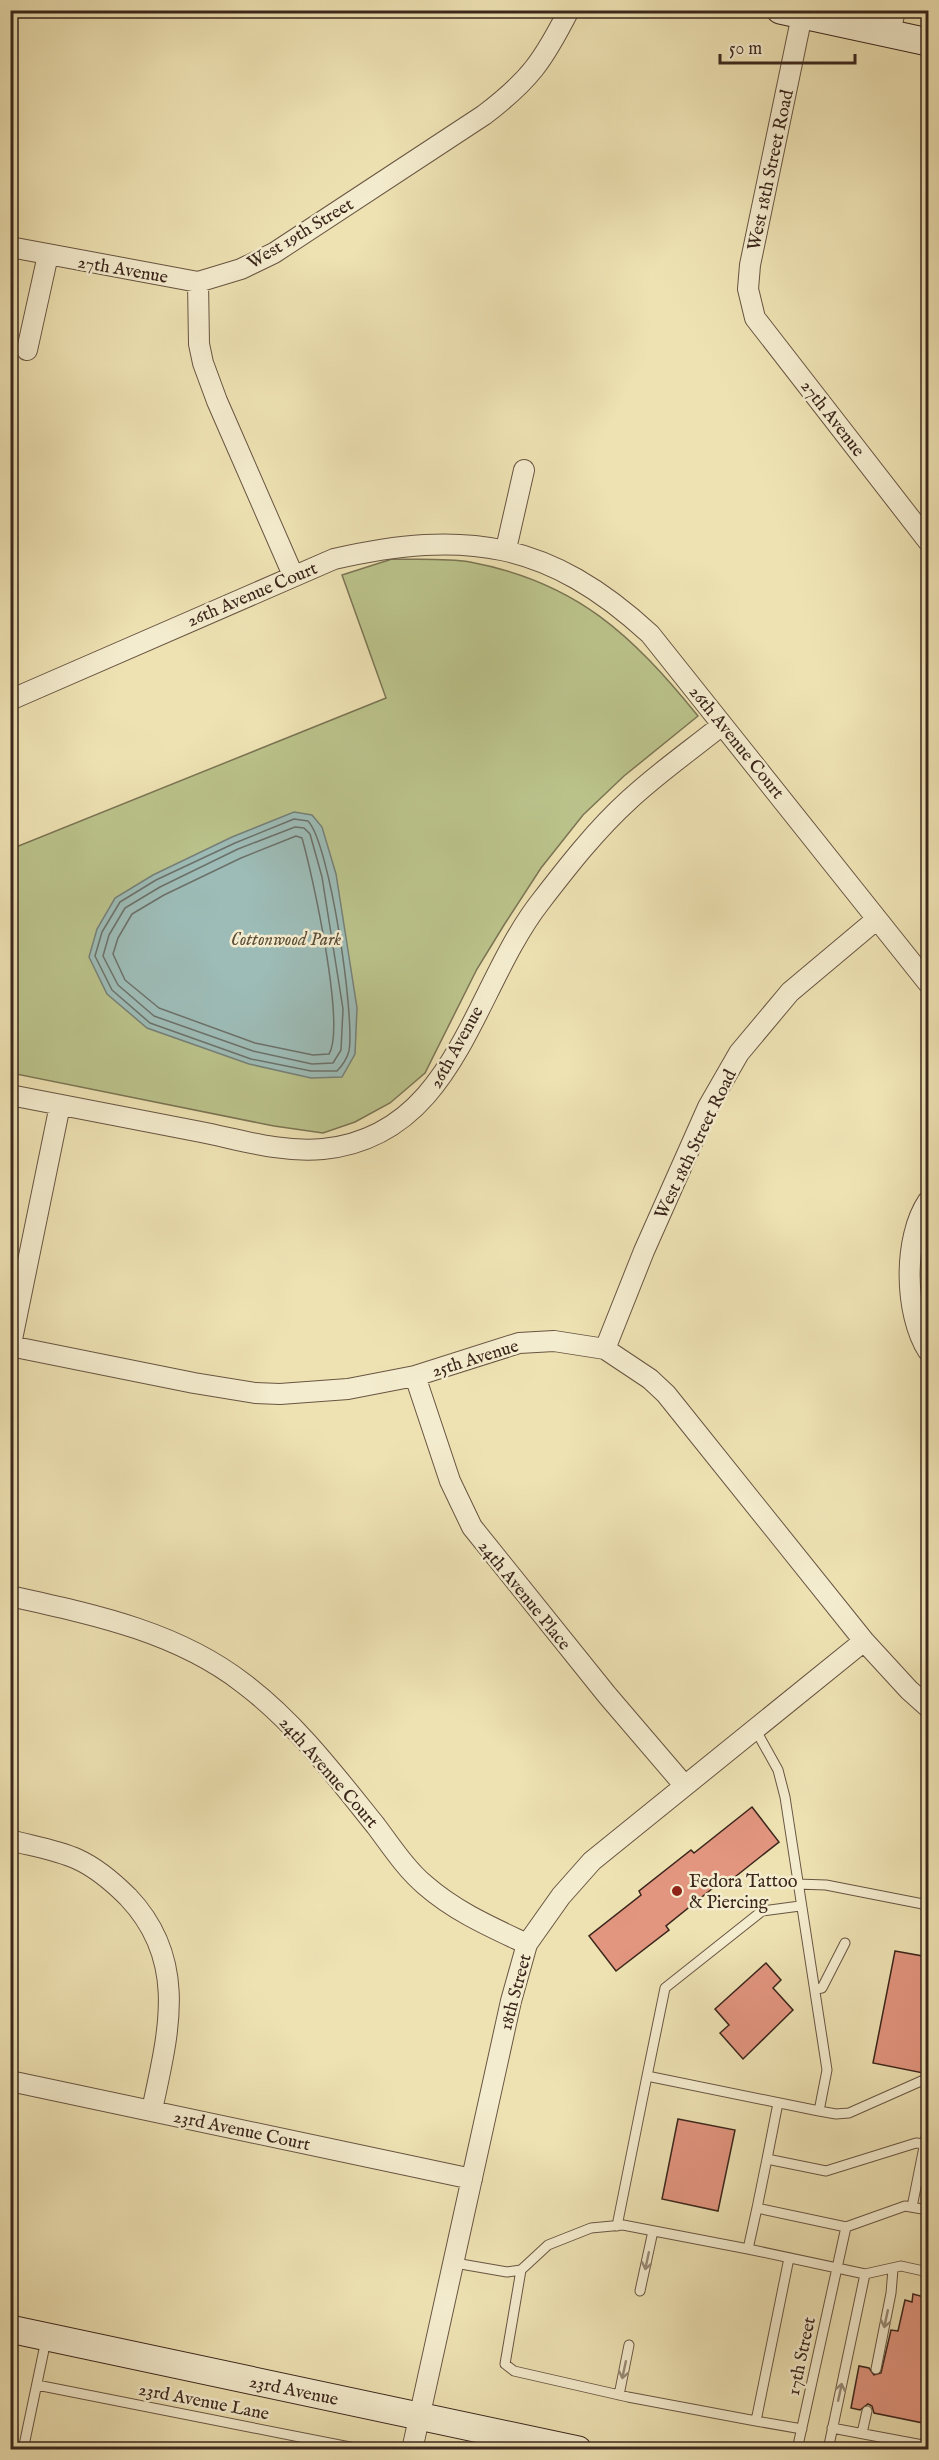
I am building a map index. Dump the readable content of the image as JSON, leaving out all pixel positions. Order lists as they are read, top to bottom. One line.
{"streets":{"main road":["23rd Avenue"],"street":["West 18th Street Road","West 19th Street","27th Avenue","26th Avenue Court","26th Avenue","25th Avenue","24th Avenue Place","24th Avenue Court","18th Street","23rd Avenue Court"],"lane":["17th Street","23rd Avenue Lane"]},"crossings":[["West 18th Street Road","27th Avenue"],["West 18th Street Road","26th Avenue Court"],["West 18th Street Road","25th Avenue"],["West 19th Street","27th Avenue"],["26th Avenue Court","26th Avenue"],["25th Avenue","24th Avenue Place"],["25th Avenue","18th Street"],["24th Avenue Place","18th Street"],["24th Avenue Court","18th Street"],["18th Street","23rd Avenue Court"],["18th Street","23rd Avenue"]],"parks":["Cottonwood Park"],"places":["Fedora Tattoo & Piercing"],"scale_bar":"50 m"}
